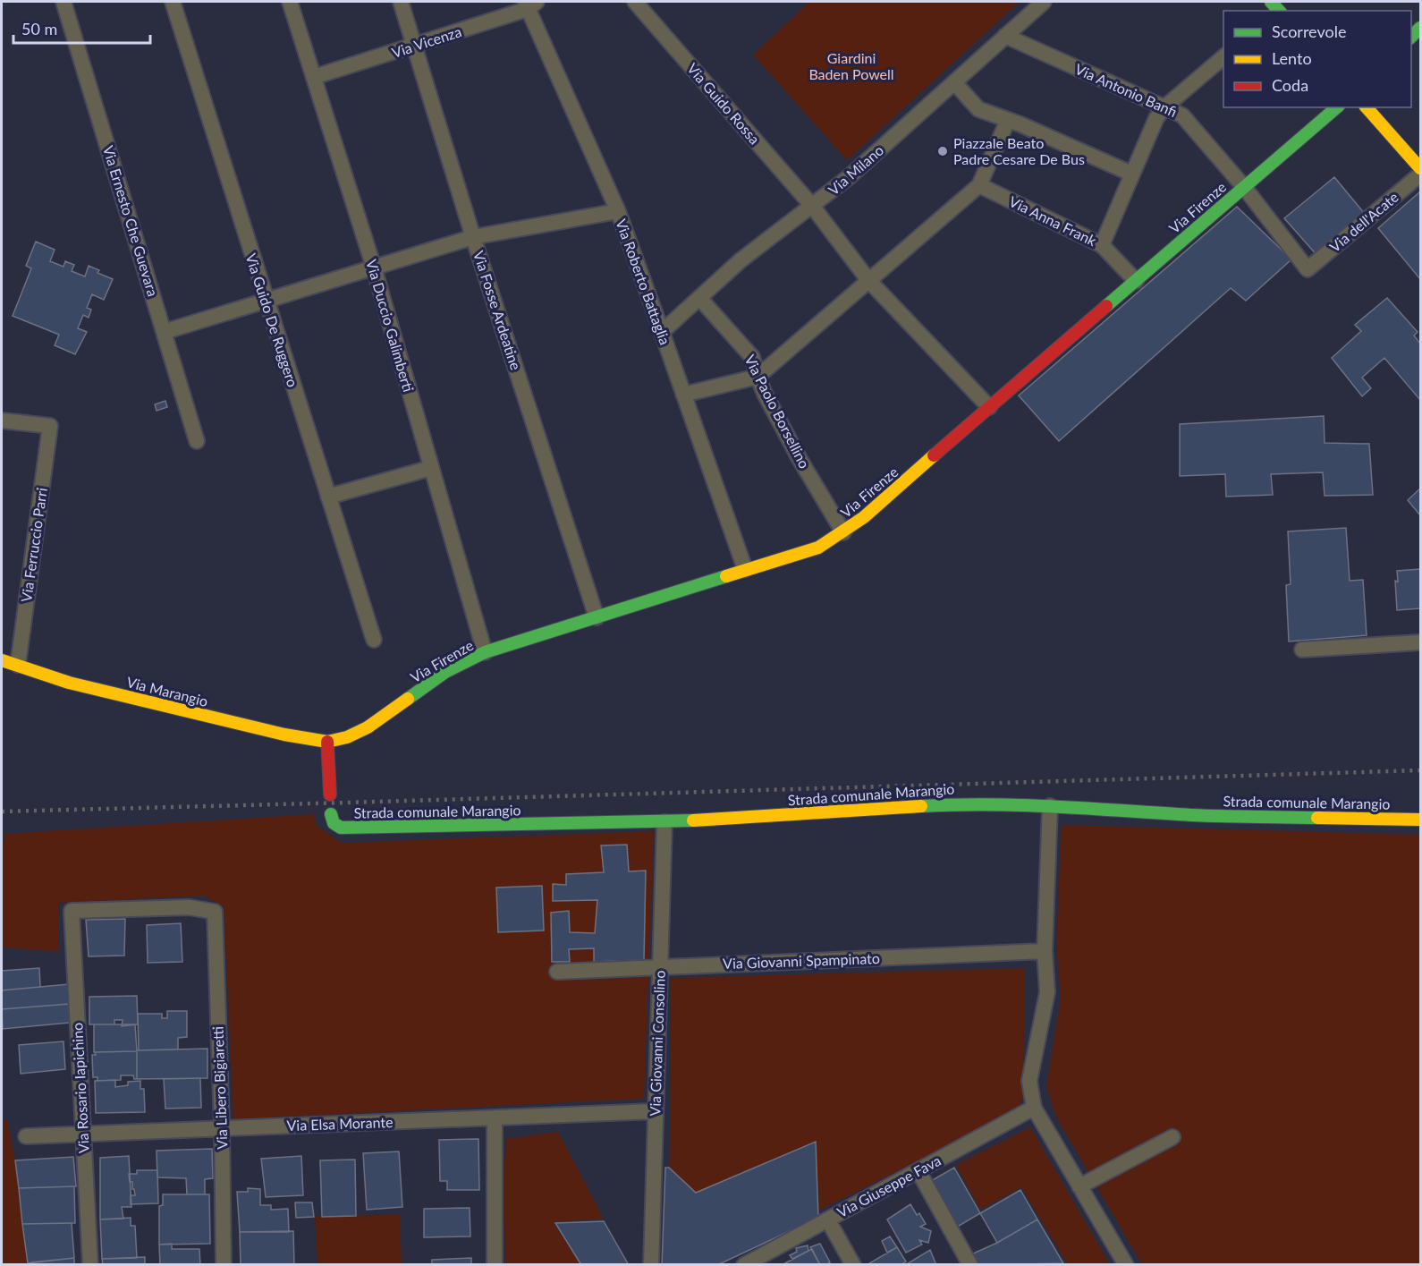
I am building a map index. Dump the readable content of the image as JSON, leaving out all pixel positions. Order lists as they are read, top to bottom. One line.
{"streets":{"street":["Via Vicenza","Via Antonio Banfi","Via Guido Rossa","Via Milano","Via Firenze","Via Ernesto Che Guevara","Via Anna Frank","Via dell'Acate","Via Roberto Battaglia","Via Fosse Ardeatine","Via Guido De Ruggero","Via Duccio Galimberti","Via Paolo Borsellino","Via Ferruccio Parri","Via Marangio","Strada comunale Marangio","Via Giovanni Spampinato","Via Giovanni Consolino","Via Rosario Iapichino","Via Libero Bigiaretti","Via Elsa Morante","Via Giuseppe Fava"]},"crossings":[["Via Vicenza","Via Roberto Battaglia"],["Via Vicenza","Via Fosse Ardeatine"],["Via Vicenza","Via Duccio Galimberti"],["Via Antonio Banfi","Via Milano"],["Via Antonio Banfi","Via Firenze"],["Via Antonio Banfi","Via dell'Acate"],["Via Guido Rossa","Via Milano"],["Via Milano","Via Roberto Battaglia"],["Via Milano","Via Paolo Borsellino"],["Via Firenze","Via Anna Frank"],["Via Firenze","Via Roberto Battaglia"],["Via Firenze","Via Fosse Ardeatine"],["Via Firenze","Via Duccio Galimberti"],["Via Firenze","Via Paolo Borsellino"],["Via Firenze","Via Marangio"],["Via Ferruccio Parri","Via Marangio"],["Strada comunale Marangio","Via Giovanni Consolino"],["Via Giovanni Spampinato","Via Giovanni Consolino"],["Via Giovanni Consolino","Via Elsa Morante"],["Via Rosario Iapichino","Via Libero Bigiaretti"],["Via Rosario Iapichino","Via Elsa Morante"],["Via Libero Bigiaretti","Via Elsa Morante"]],"parks":["Giardini Baden Powell"],"places":["Piazzale Beato Padre Cesare De Bus"],"legend":["Scorrevole","Lento","Coda"],"scale_bar":"50 m"}
